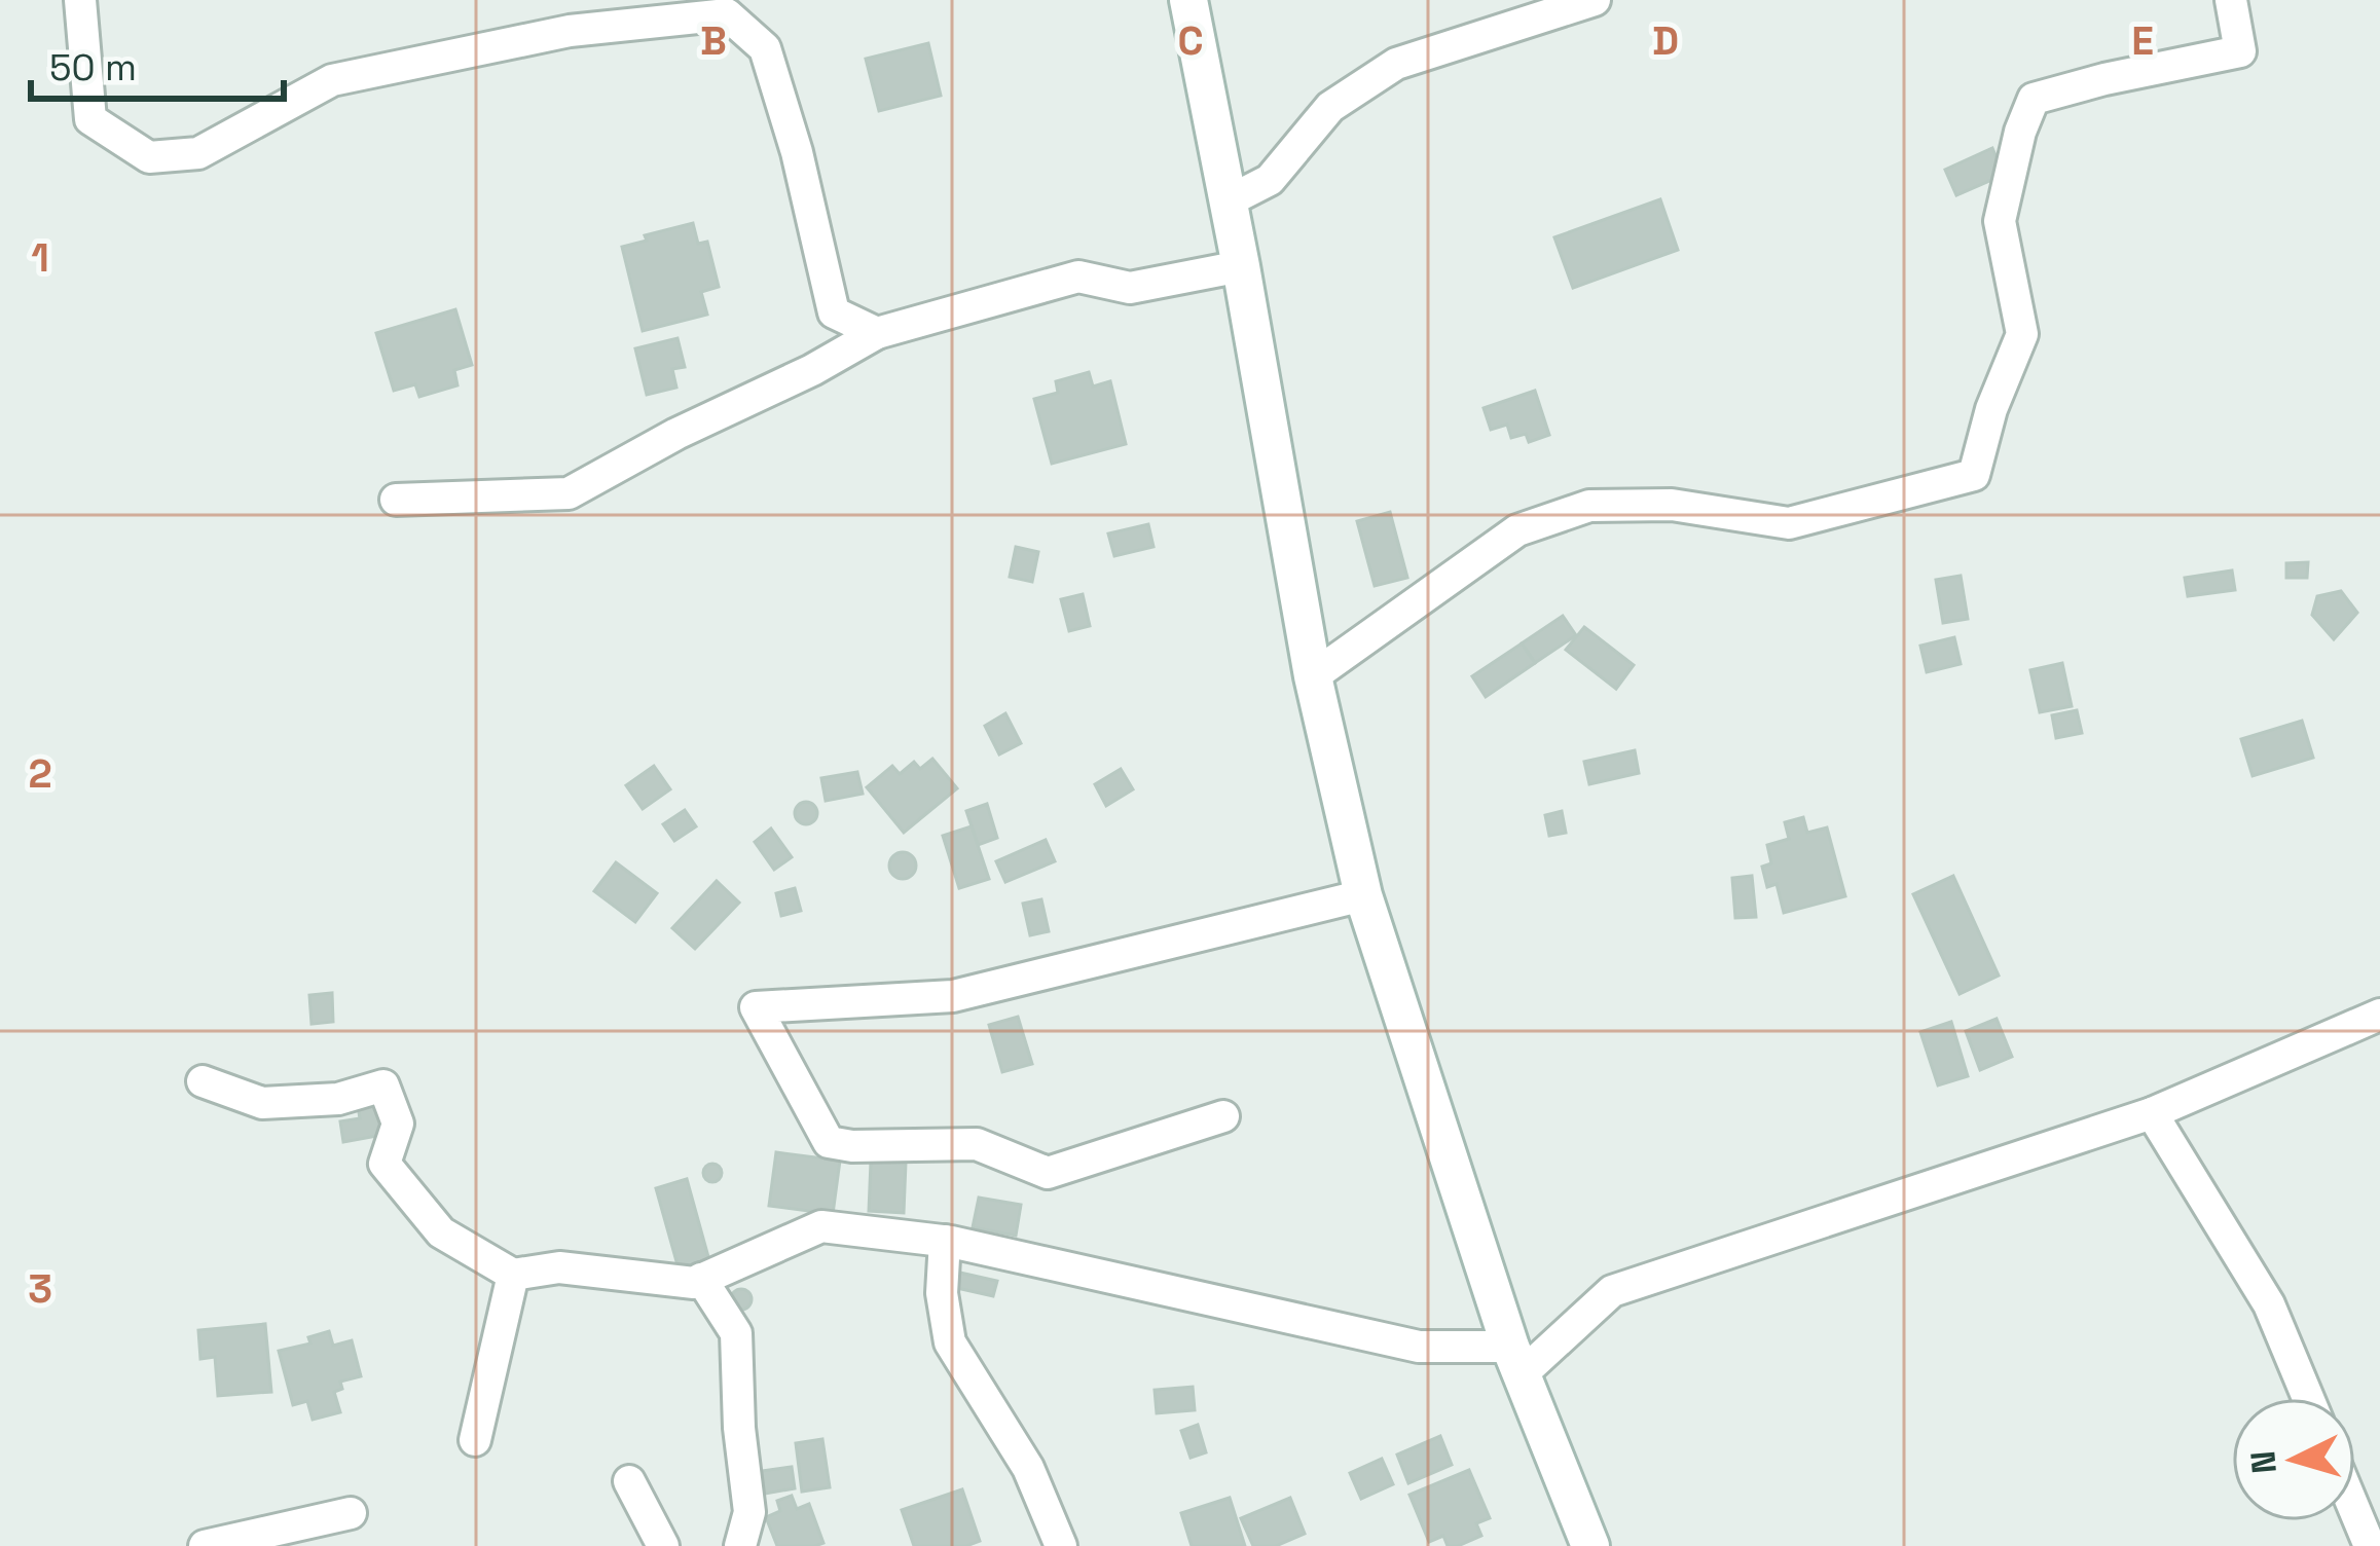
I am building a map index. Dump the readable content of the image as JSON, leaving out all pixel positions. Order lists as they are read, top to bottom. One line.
{"scale_bar":"50 m","north":"left","grid":{"columns":["B","C","D","E"],"rows":["1","2","3"]}}
